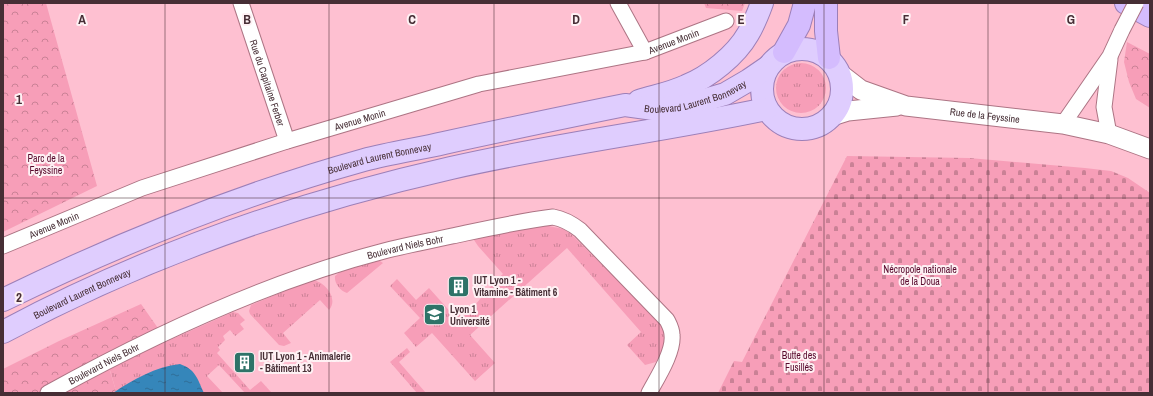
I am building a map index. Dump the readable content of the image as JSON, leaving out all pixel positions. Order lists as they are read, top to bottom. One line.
{"streets":{"main road":["Boulevard Laurent Bonnevay"],"street":["Avenue Monin","Rue du Capitaine Ferber","Rue de la Feyssine","Boulevard Niels Bohr"]},"crossings":[["Avenue Monin","Rue du Capitaine Ferber"],["Boulevard Laurent Bonnevay","Rue de la Feyssine"]],"parks":["Parc de la Feyssine","Nécropole nationale de la Doua","Butte des Fusillés"],"places":{"building":["IUT Lyon 1 - Vitamine - Bâtiment 6","IUT Lyon 1 - Animalerie - Bâtiment 13"],"school or university":["Lyon 1 Université"]},"grid":{"columns":["A","B","C","D","E","F","G"],"rows":["1","2"]}}
